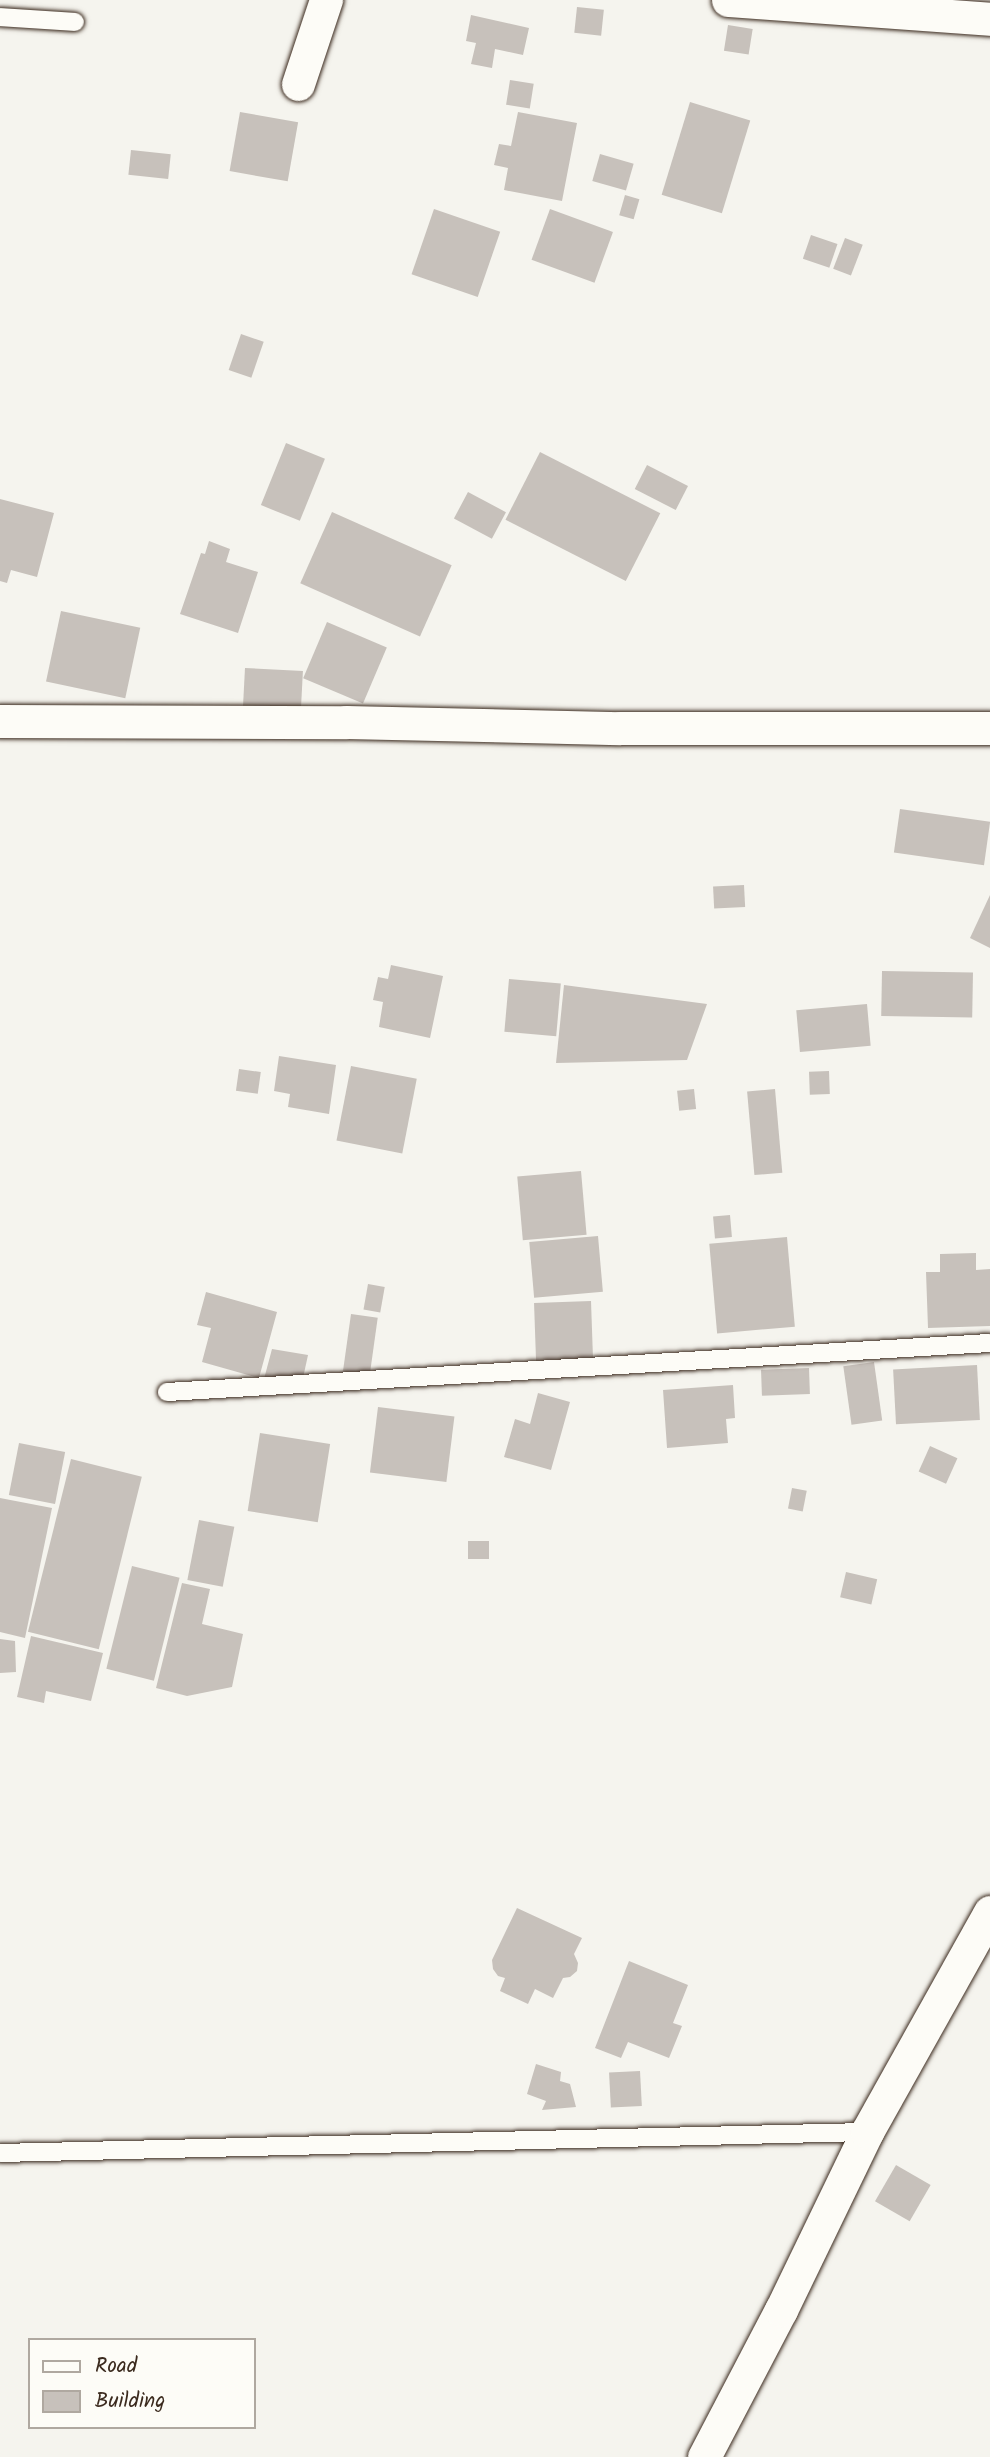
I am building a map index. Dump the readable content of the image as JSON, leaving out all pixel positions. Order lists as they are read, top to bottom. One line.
{"legend":["Road","Building"]}
